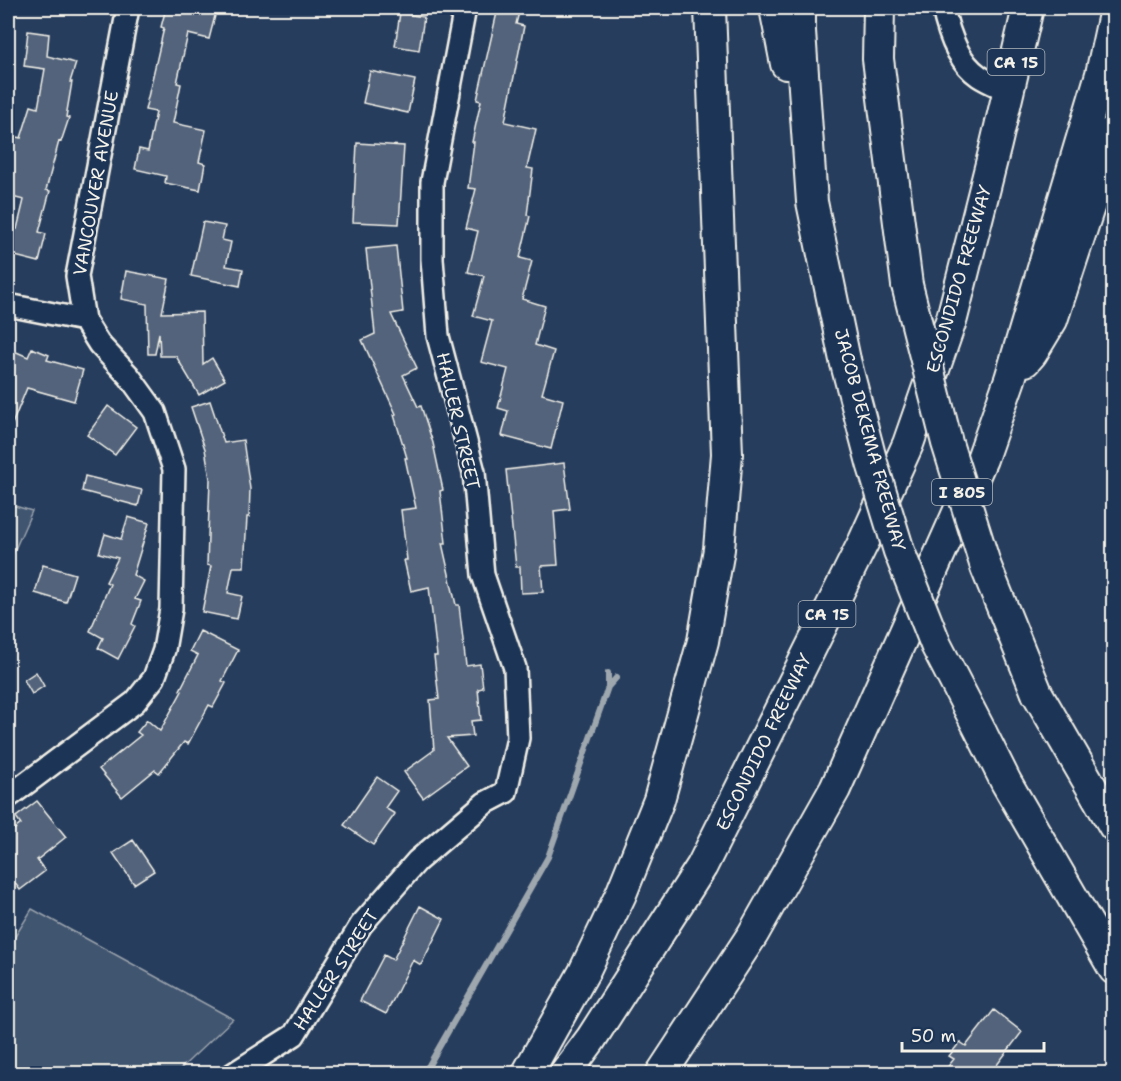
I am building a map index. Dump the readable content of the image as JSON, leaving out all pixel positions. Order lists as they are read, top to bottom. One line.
{"streets":{"highway":["CA 15","ESCONDIDO FREEWAY","JACOB DEKEMA FREEWAY","I 805"],"street":["VANCOUVER AVENUE","HALLER STREET"]},"scale_bar":"50 m"}
